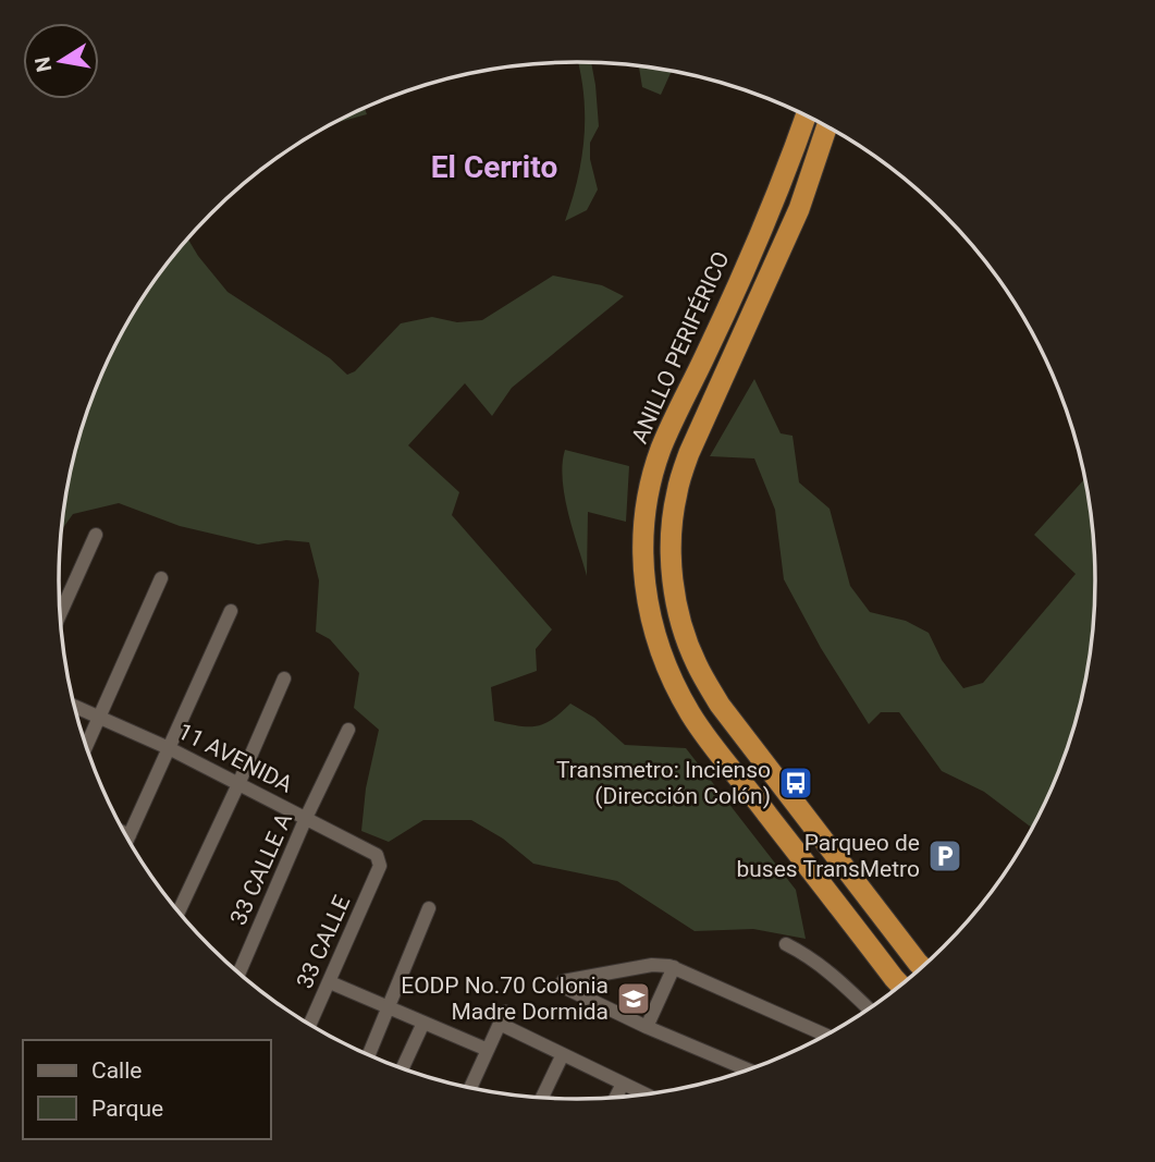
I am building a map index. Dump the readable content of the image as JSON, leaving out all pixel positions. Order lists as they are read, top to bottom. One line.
{"streets":{"highway":["ANILLO PERIFÉRICO"],"street":["11 AVENIDA","33 CALLE A","33 CALLE"]},"crossings":[["11 AVENIDA","33 CALLE A"],["11 AVENIDA","33 CALLE"]],"districts":["El Cerrito"],"places":{"bus stop":["Transmetro: Incienso (Dirección Colón)"],"parking":["Parqueo de buses TransMetro"],"school or university":["EODP No.70 Colonia Madre Dormida"]},"legend":["Calle","Parque"],"north":"left"}
